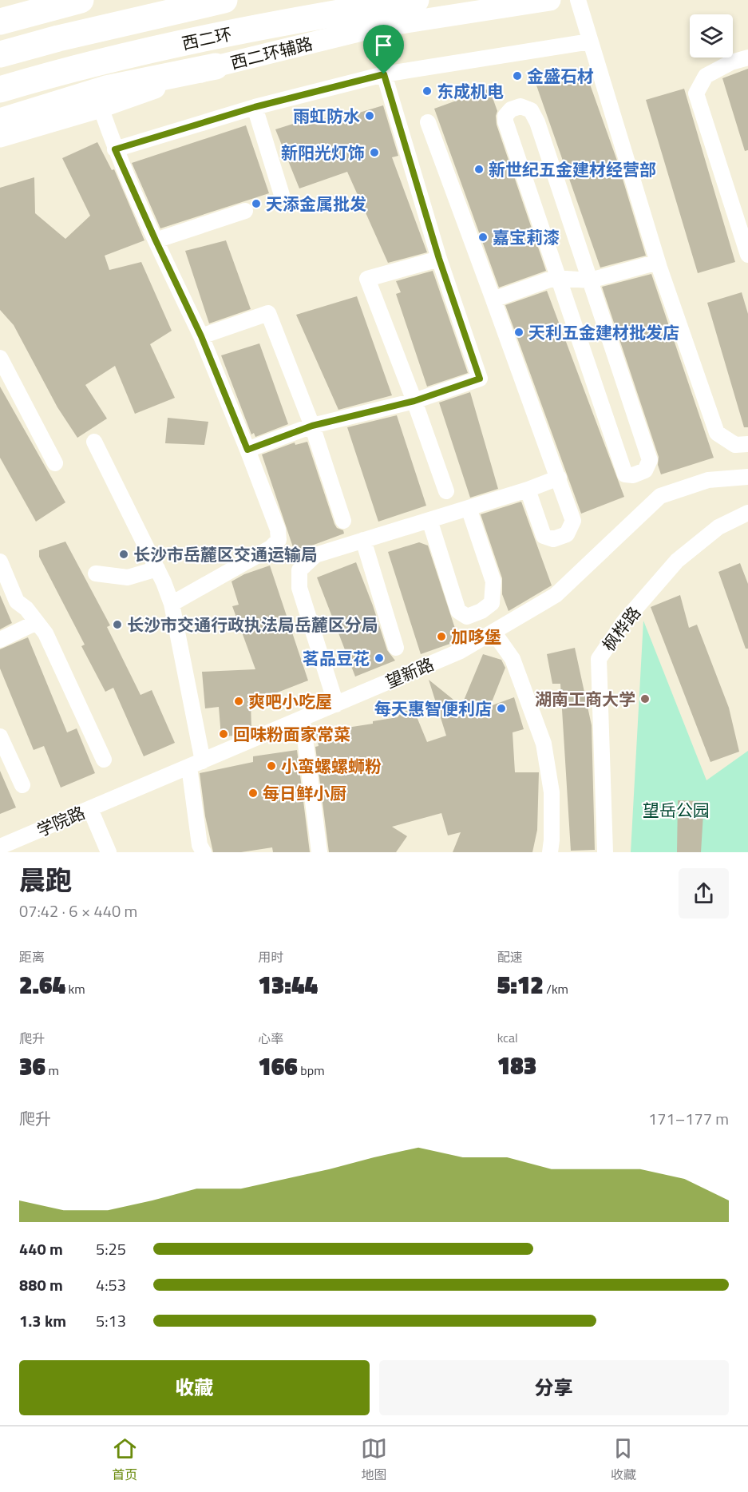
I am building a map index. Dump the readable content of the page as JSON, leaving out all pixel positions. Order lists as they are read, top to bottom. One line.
{"streets":{"highway":["西二环"],"street":["西二环辅路","枫桦路","望新路","学院路"]},"crossings":[["望新路","学院路"]],"parks":["望岳公园"],"places":["金盛石材","东成机电","雨虹防水","新阳光灯饰","新世纪五金建材经营部","天添金属批发","嘉宝莉漆","天利五金建材批发店","长沙市岳麓区交通运输局","长沙市交通行政执法局岳麓区分局","加哆堡","茗品豆花","湖南工商大学","爽吧小吃屋","每天惠智便利店","回味粉面家常菜","小蛮螺螺蛳粉","每日鲜小厨"],"page":{"heading":["晨跑","07:42 · 6 × 440 m"],"stats":[["距离","2.64 km"],["用时","13:44"],["配速","5:12 /km"],["爬升","36 m"],["心率","166 bpm"],["kcal","183"]],"chart":["爬升","171–177 m"],"list":[{"name":"440 m","note":"5:25"},{"name":"880 m","note":"4:53"},{"name":"1.3 km","note":"5:13"}],"buttons":["收藏","分享"],"tabs":["首页","地图","收藏"]}}
